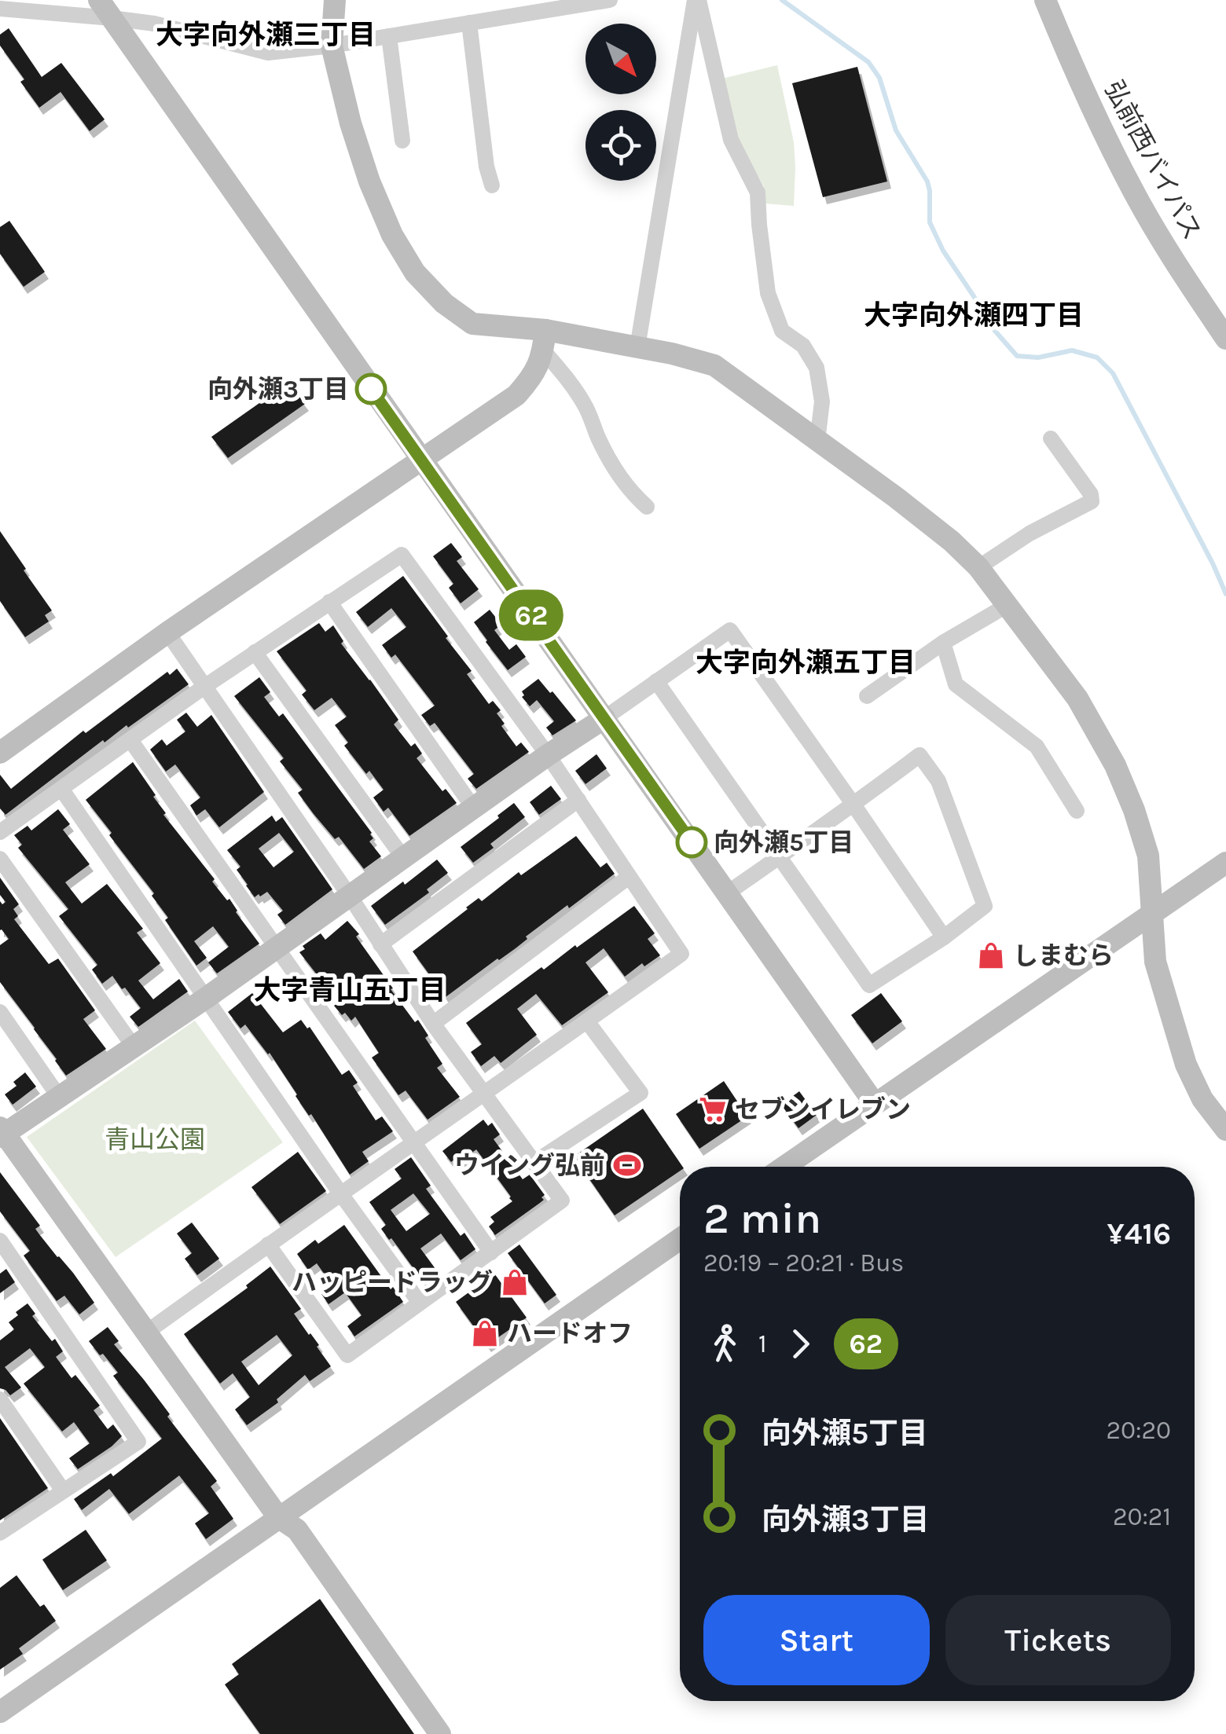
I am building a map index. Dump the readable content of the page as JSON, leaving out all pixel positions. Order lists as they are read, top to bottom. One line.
{"streets":{"street":["弘前西バイパス"]},"districts":["大字向外瀬三丁目","大字向外瀬四丁目","大字向外瀬五丁目","大字青山五丁目"],"parks":["青山公園"],"places":{"other":["向外瀬3丁目","向外瀬5丁目"],"shop":["しまむら","ハッピードラッグ","ハードオフ"],"supermarket":["セブンイレブン"],"sports":["ウイング弘前"]},"lines":["bus line 62"],"north":"bottom right","page":{"on_map":"62","heading":["2 min","20:19 – 20:21 · Bus","¥416"],"legs":["1","62"],"list":[{"name":"向外瀬5丁目","value":"20:20"},{"name":"向外瀬3丁目","value":"20:21"}],"buttons":["Start","Tickets"]}}
